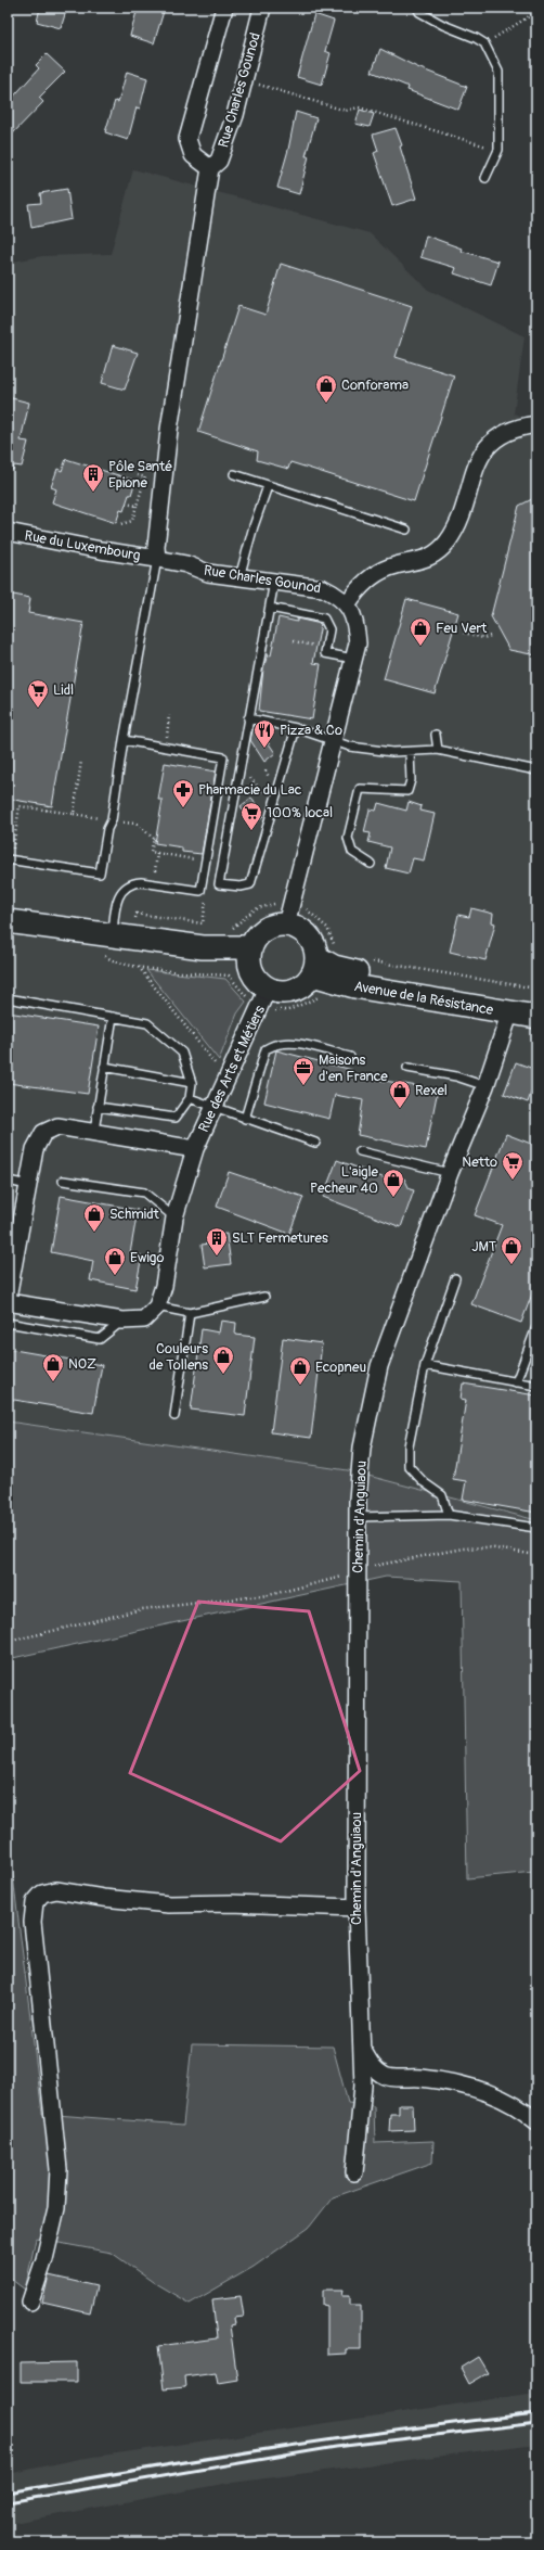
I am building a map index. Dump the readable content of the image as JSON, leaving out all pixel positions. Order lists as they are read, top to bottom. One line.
{"streets":{"main road":["Avenue de la Résistance"],"street":["Rue Charles Gounod","Rue du Luxembourg","Rue des Arts et Métiers","Chemin d'Anguiaou"]},"crossings":[["Rue Charles Gounod","Rue du Luxembourg"],["Avenue de la Résistance","Rue des Arts et Métiers"],["Avenue de la Résistance","Chemin d'Anguiaou"]],"places":{"shop":["Conforama","Feu Vert","Rexel","L'aigle Pecheur 40","Schmidt","JMT","Ewigo","Couleurs de Tollens","NOZ","Ecopneu"],"building":["Pôle Santé Epione","SLT Fermetures"],"supermarket":["Lidl","100% local","Netto"],"restaurant":["Pizza & Co"],"pharmacy":["Pharmacie du Lac"],"office":["Maisons d'en France"]}}
